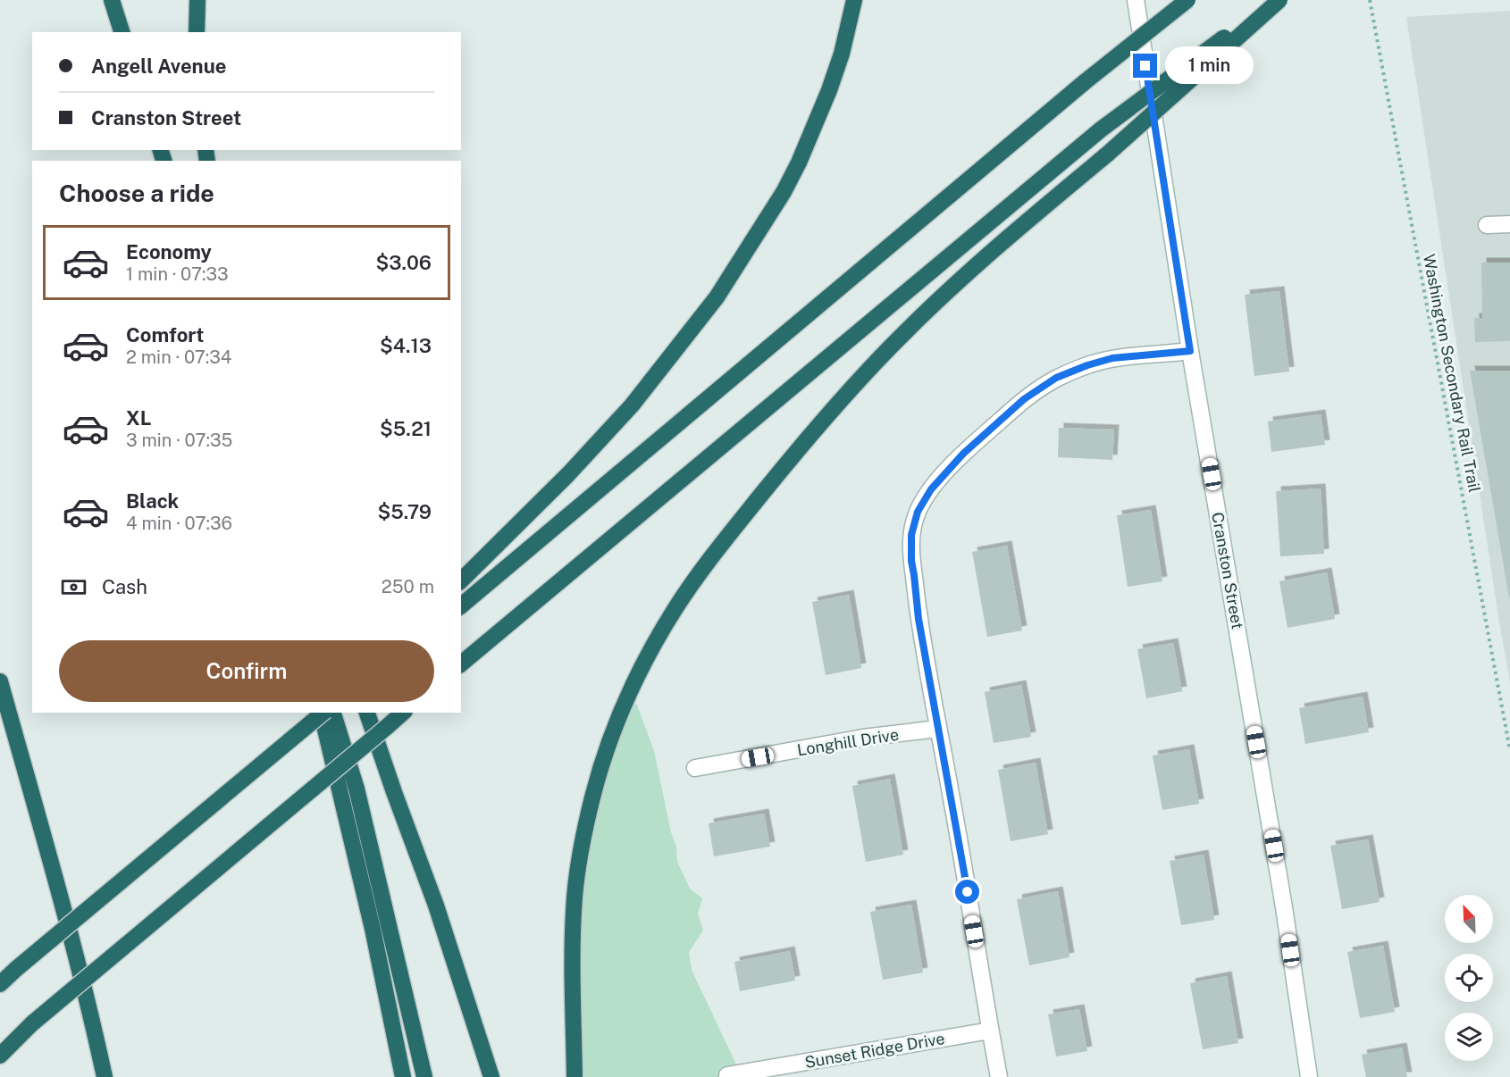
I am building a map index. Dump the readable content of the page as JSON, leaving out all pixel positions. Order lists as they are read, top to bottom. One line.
{"streets":{"street":["Cranston Street","Longhill Drive","Sunset Ridge Drive"],"path":["Washington Secondary Rail Trail"]},"north":"top left","page":{"banner":["Angell Avenue","Cranston Street"],"bubble":"1 min","heading":"Choose a ride","list":[{"name":"Economy","note":"1 min · 07:33","value":"$3.06"},{"name":"Comfort","note":"2 min · 07:34","value":"$4.13"},{"name":"XL","note":"3 min · 07:35","value":"$5.21"},{"name":"Black","note":"4 min · 07:36","value":"$5.79"}],"pay":["Cash","250 m"],"buttons":"Confirm"}}
